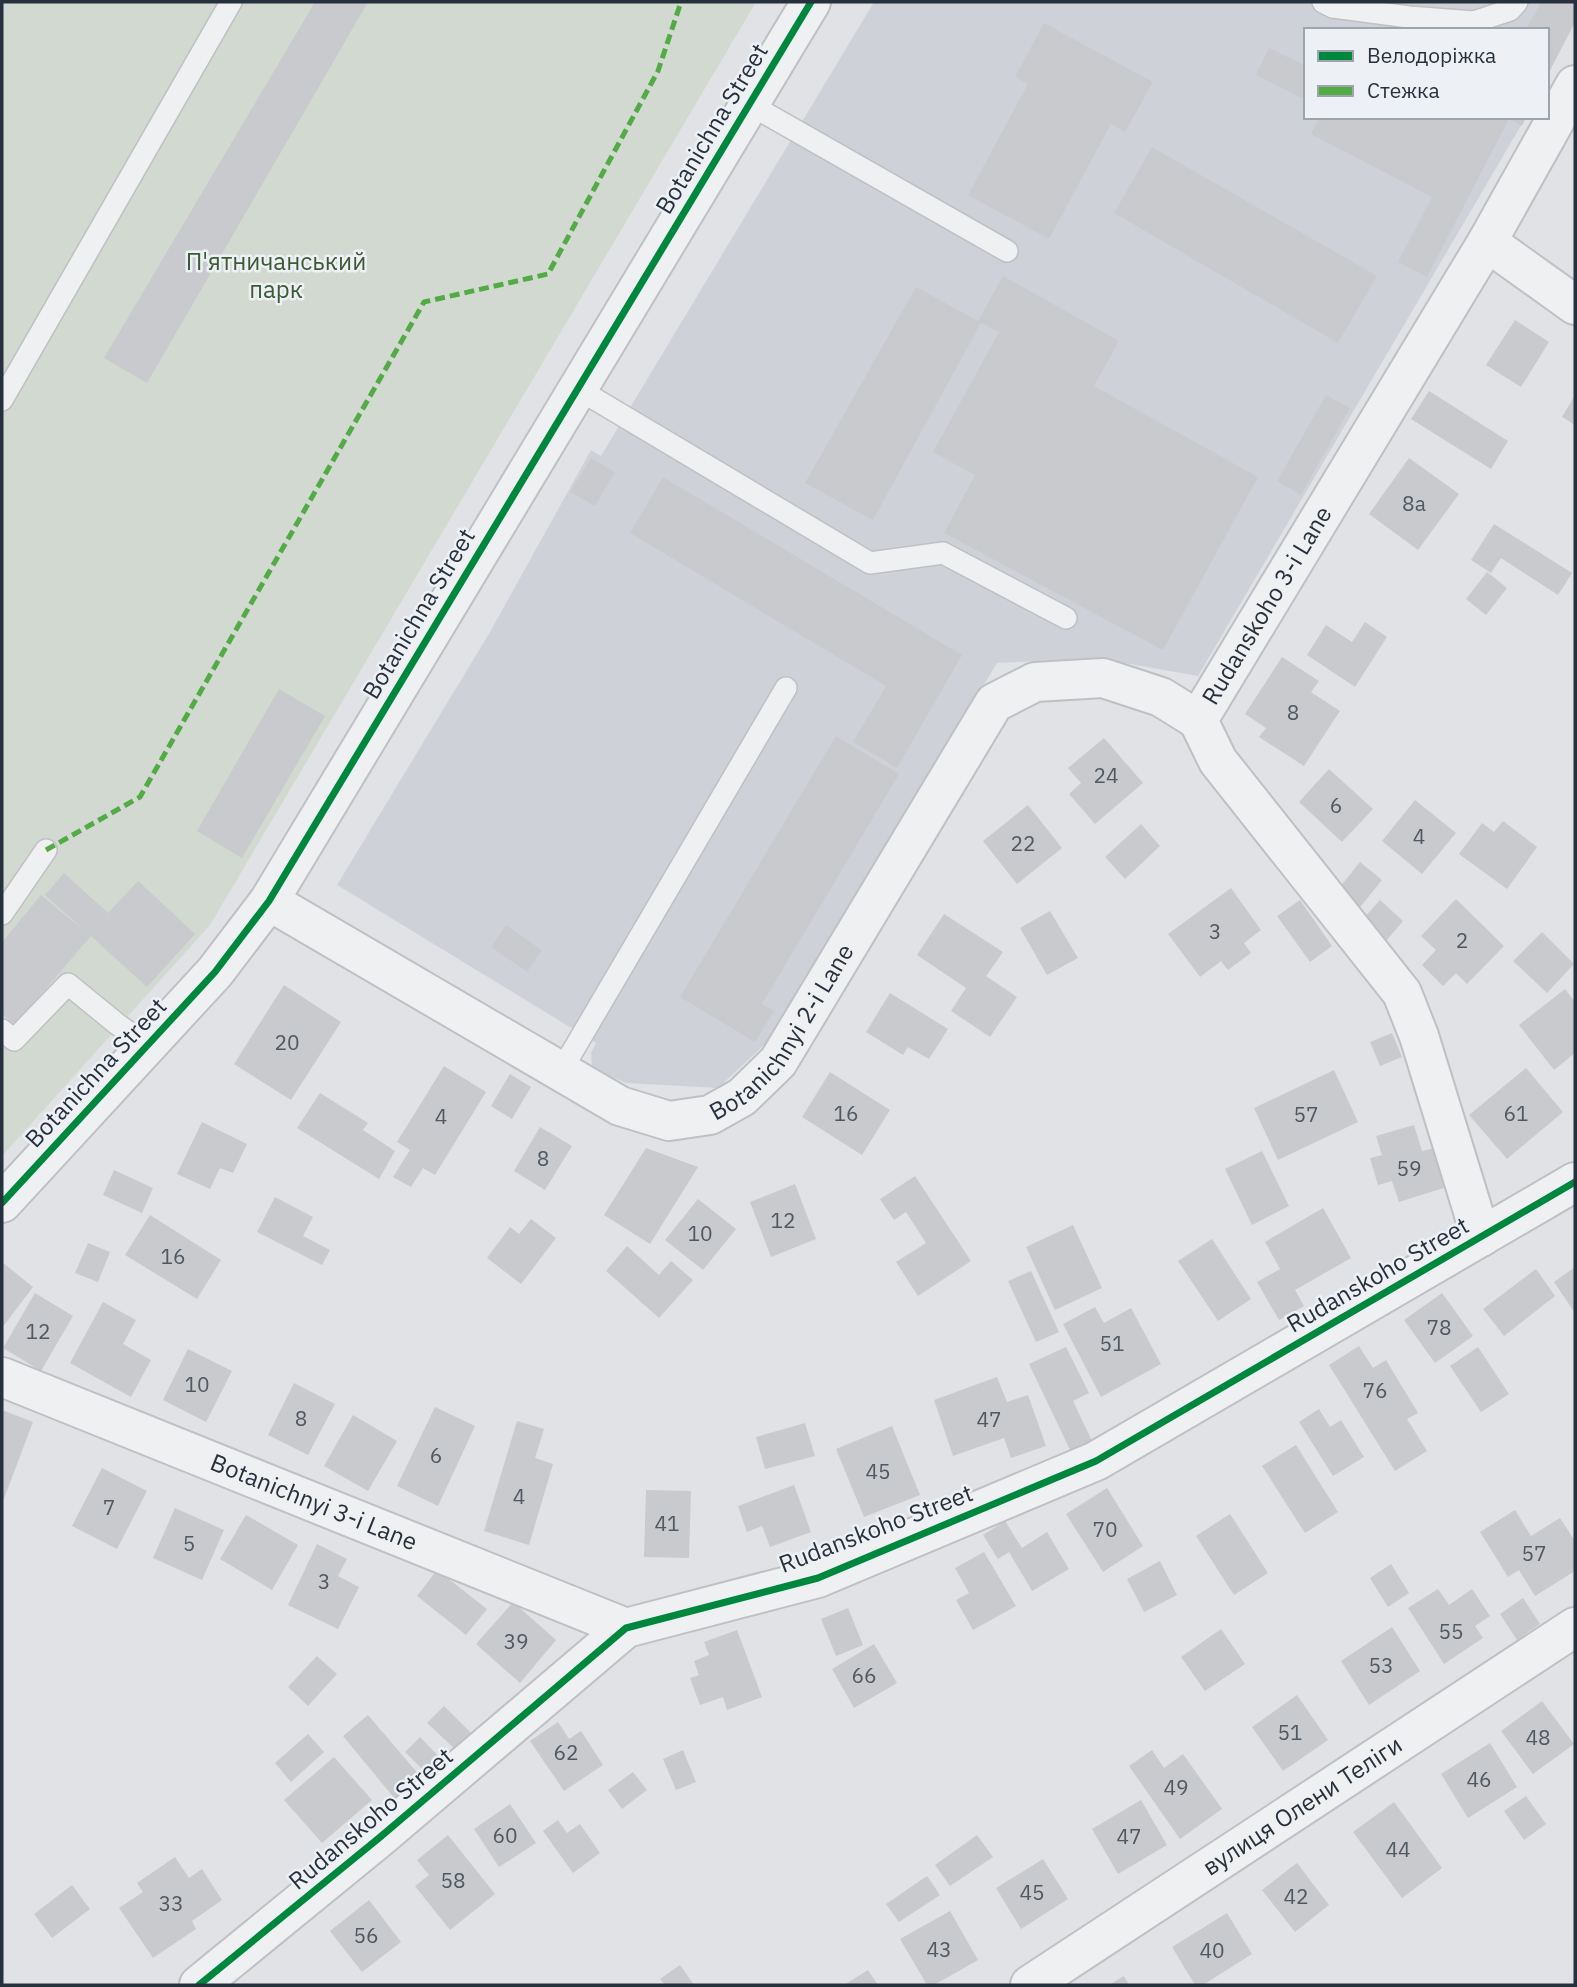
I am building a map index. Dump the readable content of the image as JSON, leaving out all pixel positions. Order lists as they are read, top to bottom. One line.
{"streets":{"street":["Botanichna Street","Rudanskoho 3-i Lane","Botanichnyi 2-i Lane","Rudanskoho Street","Botanichnyi 3-i Lane","вулиця Олени Теліги"]},"crossings":[["Botanichna Street","Botanichnyi 2-i Lane"],["Rudanskoho 3-i Lane","Botanichnyi 2-i Lane"],["Rudanskoho 3-i Lane","Rudanskoho Street"],["Rudanskoho Street","Botanichnyi 3-i Lane"]],"parks":["П'ятничанський парк"],"house_numbers":["8а","8","24","6","4","22","3","2","20","16","61","57","4","8","59","12","10","16","78","12","51","10","76","8","47","6","45","4","7","41","70","5","57","3","55","39","53","66","51","48","62","46","49","60","47","44","58","45","42","33","56","43","40"],"legend":["Велодоріжка","Стежка"]}
